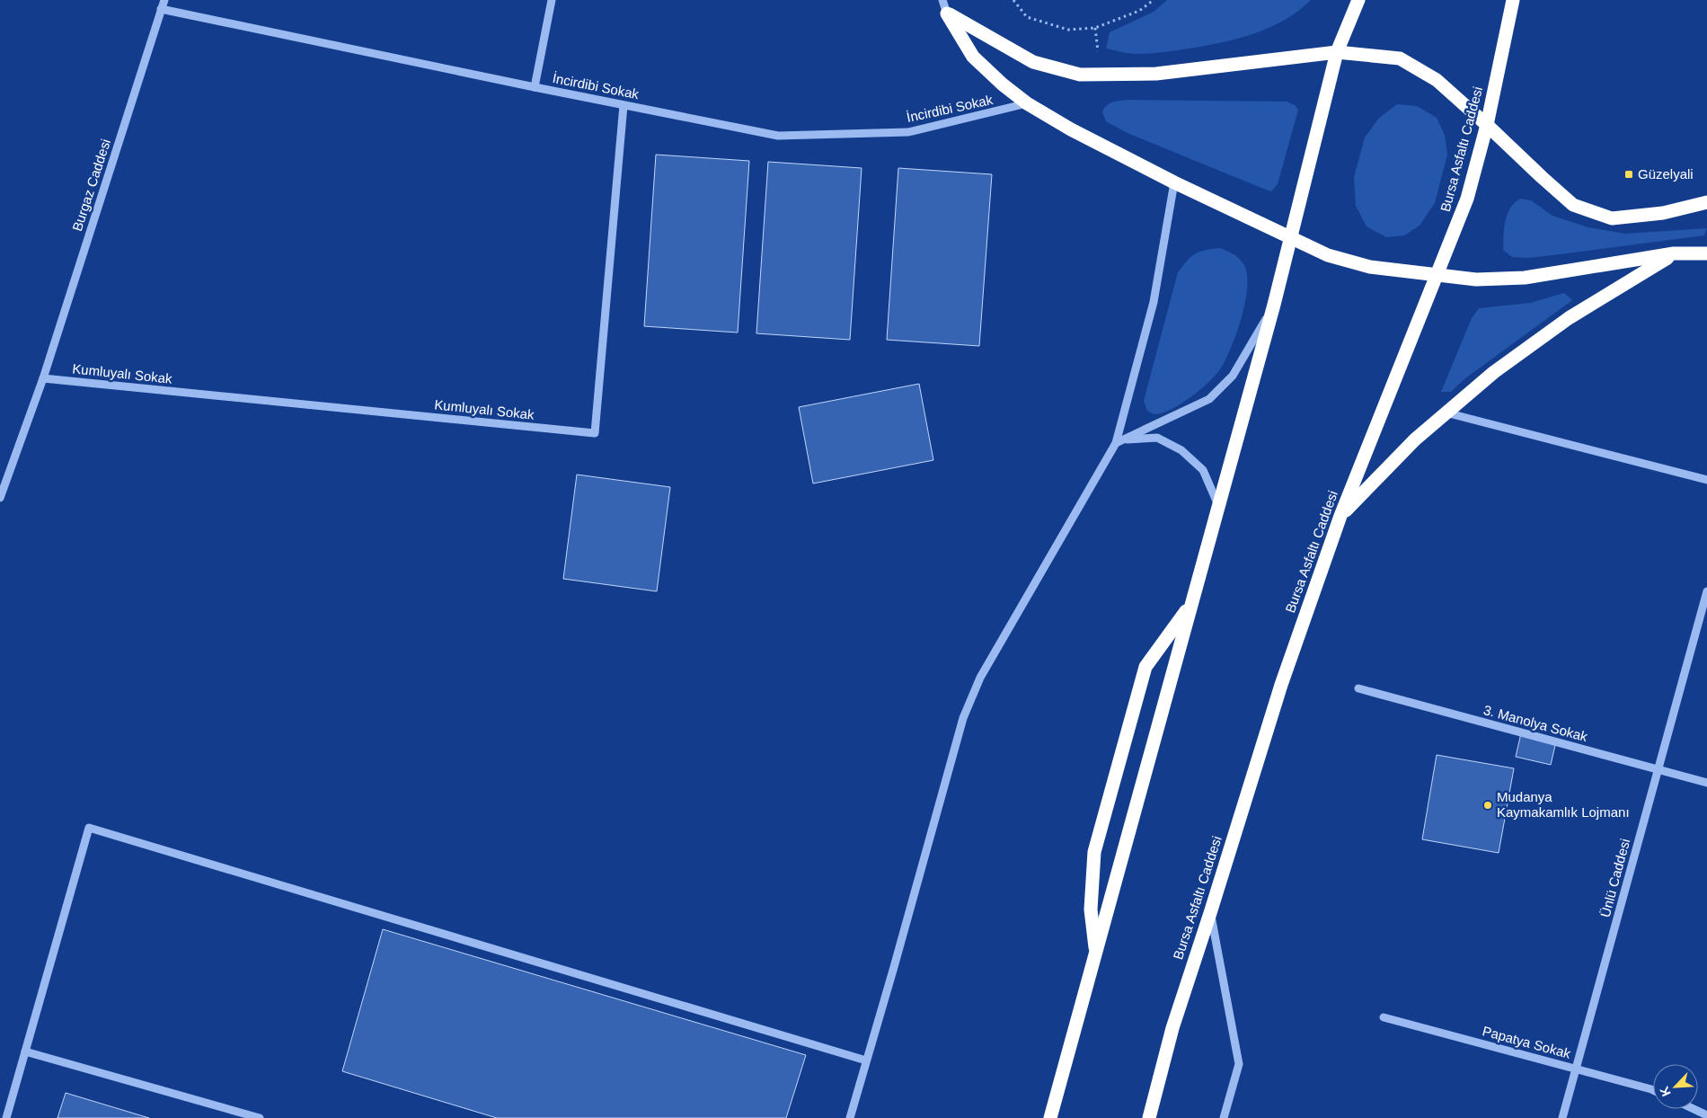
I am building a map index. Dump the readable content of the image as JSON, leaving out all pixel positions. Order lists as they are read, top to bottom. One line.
{"streets":{"highway":["Bursa Asfaltı Caddesi"],"street":["İncirdibi Sokak","Burgaz Caddesi","Kumluyalı Sokak","3. Manolya Sokak","Ünlü Caddesi","Papatya Sokak"]},"crossings":[["İncirdibi Sokak","Burgaz Caddesi"],["İncirdibi Sokak","Kumluyalı Sokak"],["Burgaz Caddesi","Kumluyalı Sokak"],["3. Manolya Sokak","Ünlü Caddesi"],["Ünlü Caddesi","Papatya Sokak"]],"places":{"transit":["Güzelyali"],"other":["Mudanya Kaymakamlık Lojmanı"]},"north":"bottom left"}
